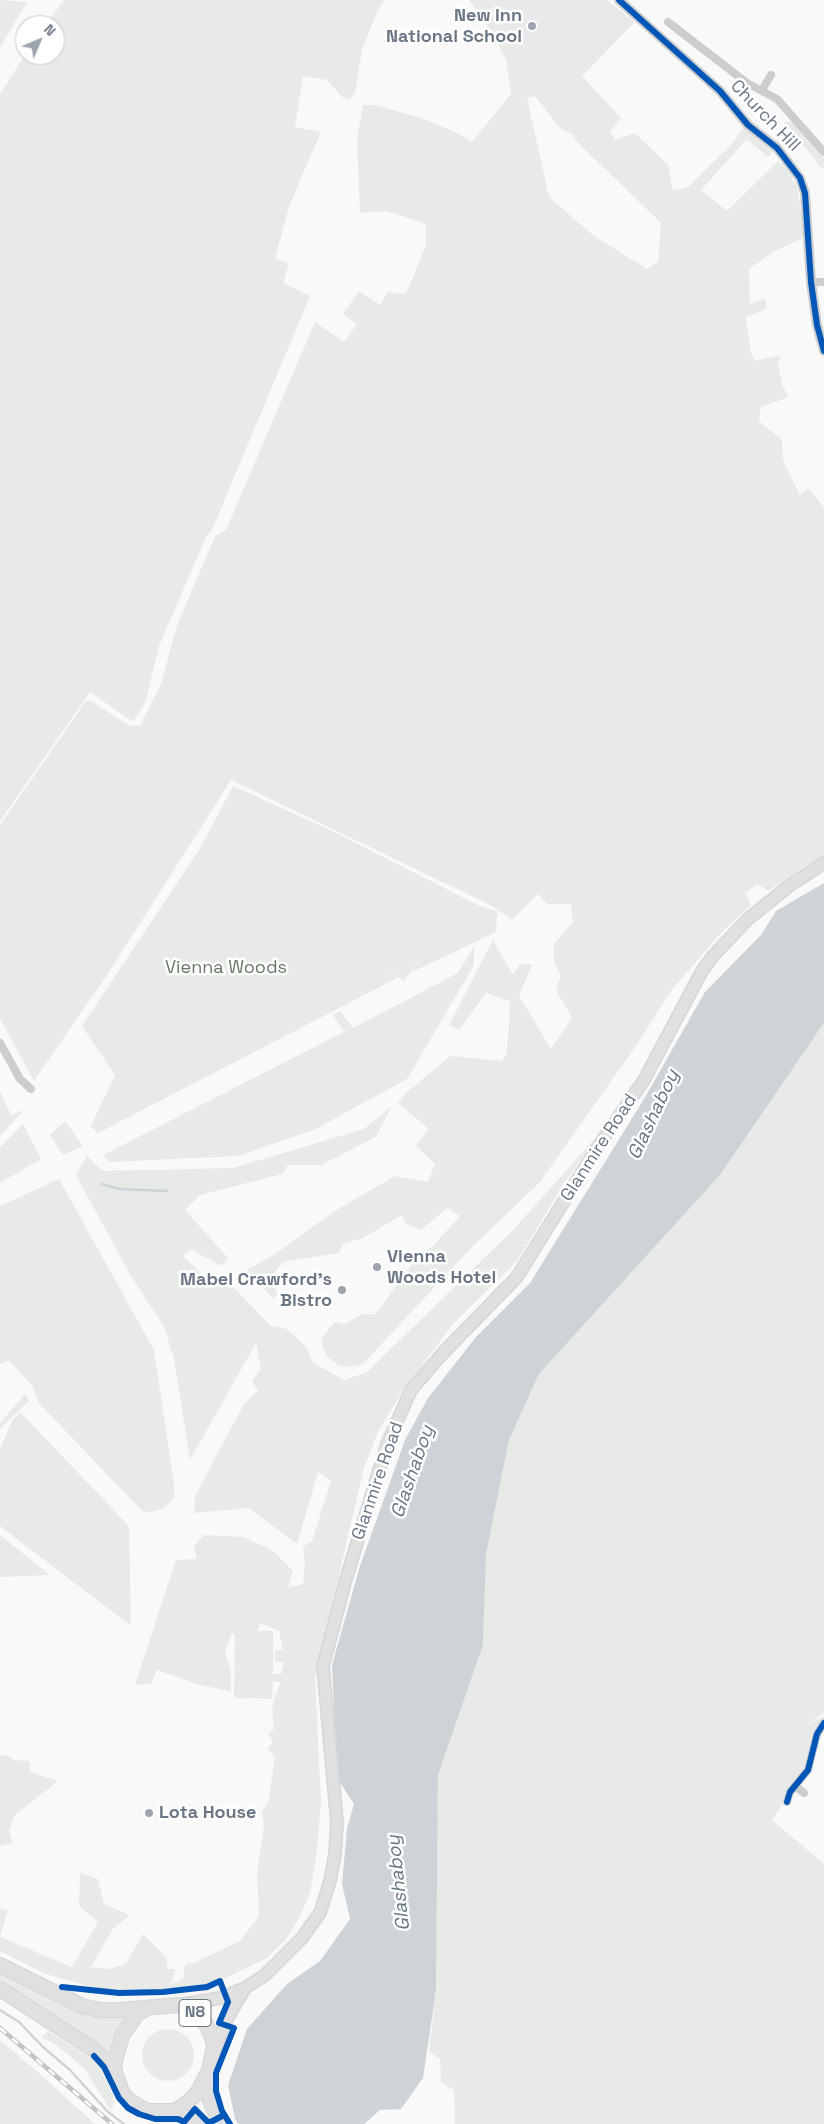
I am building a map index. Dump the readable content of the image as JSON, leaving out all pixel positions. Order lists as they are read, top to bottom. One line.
{"streets":{"highway":["N8"],"main road":["Glanmire Road"],"street":["Church Hill"]},"crossings":[["Glanmire Road","N8"]],"water":["Glashaboy"],"parks":["Vienna Woods"],"places":["New Inn National School","Vienna Woods Hotel","Mabel Crawford's Bistro","Lota House"],"north":"top right"}
